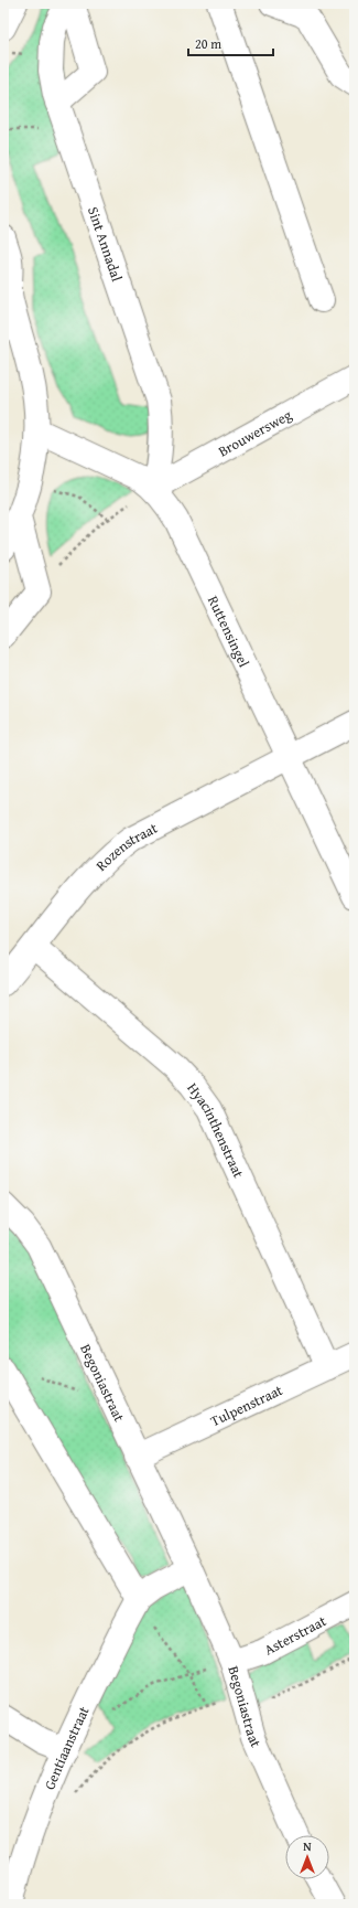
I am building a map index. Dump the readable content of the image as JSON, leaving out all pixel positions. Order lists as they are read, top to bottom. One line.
{"streets":{"street":["Sint Annadal","Brouwersweg","Ruttensingel","Rozenstraat","Hyacinthenstraat","Begoniastraat","Tulpenstraat","Asterstraat","Gentiaanstraat"]},"crossings":[["Sint Annadal","Brouwersweg"],["Sint Annadal","Ruttensingel"],["Brouwersweg","Ruttensingel"],["Ruttensingel","Rozenstraat"],["Rozenstraat","Hyacinthenstraat"],["Hyacinthenstraat","Tulpenstraat"],["Begoniastraat","Tulpenstraat"],["Begoniastraat","Asterstraat"]],"scale_bar":"20 m","north":"top"}
